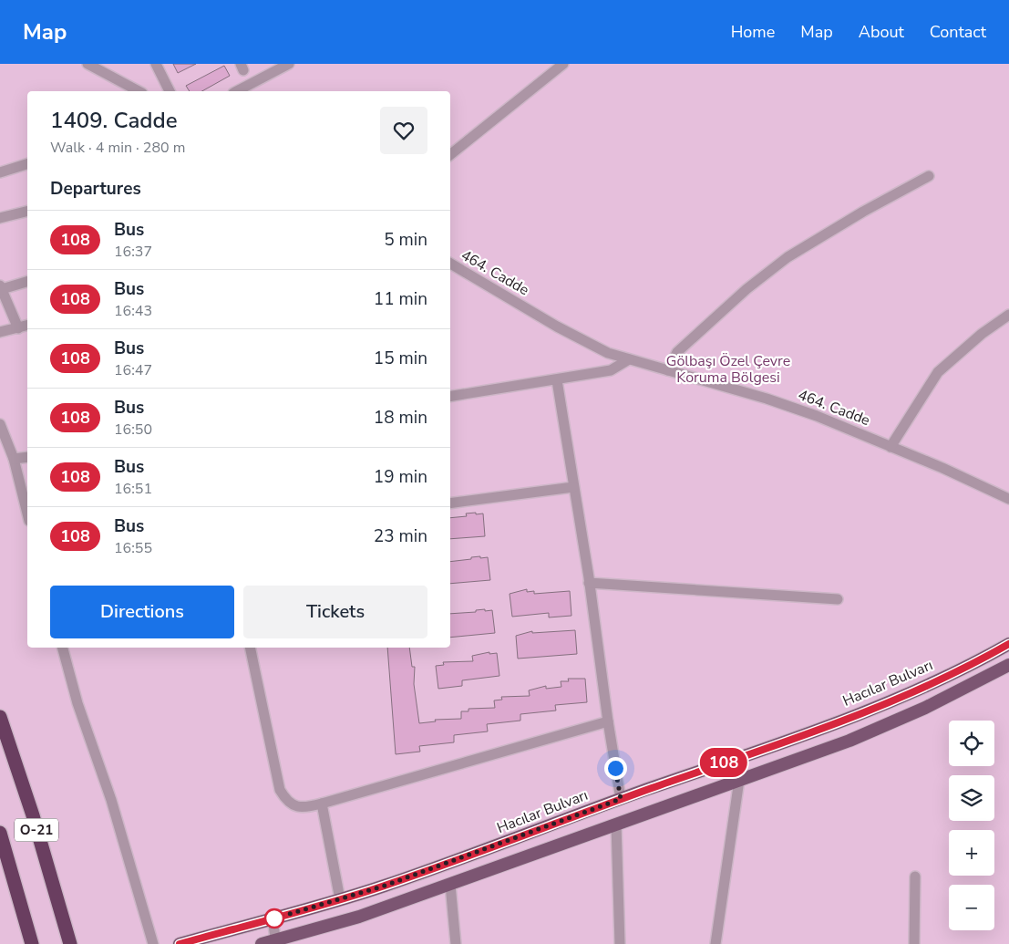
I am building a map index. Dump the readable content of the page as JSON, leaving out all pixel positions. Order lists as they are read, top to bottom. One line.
{"streets":{"highway":["O-21"],"main road":["Hacılar Bulvarı"],"street":["464. Cadde"]},"parks":["Gölbaşı Özel Çevre Koruma Bölgesi"],"lines":["bus line 108"],"page":{"header":"Map","nav":["Home","Map","About","Contact"],"on_map":"108","heading":[["1409. Cadde","Walk · 4 min · 280 m"],"Departures"],"list":[{"mark":"108","name":"Bus","note":"16:37","value":"5 min"},{"mark":"108","name":"Bus","note":"16:43","value":"11 min"},{"mark":"108","name":"Bus","note":"16:47","value":"15 min"},{"mark":"108","name":"Bus","note":"16:50","value":"18 min"},{"mark":"108","name":"Bus","note":"16:51","value":"19 min"},{"mark":"108","name":"Bus","note":"16:55","value":"23 min"}],"buttons":["Directions","Tickets"],"map_buttons":["+","−"]}}
